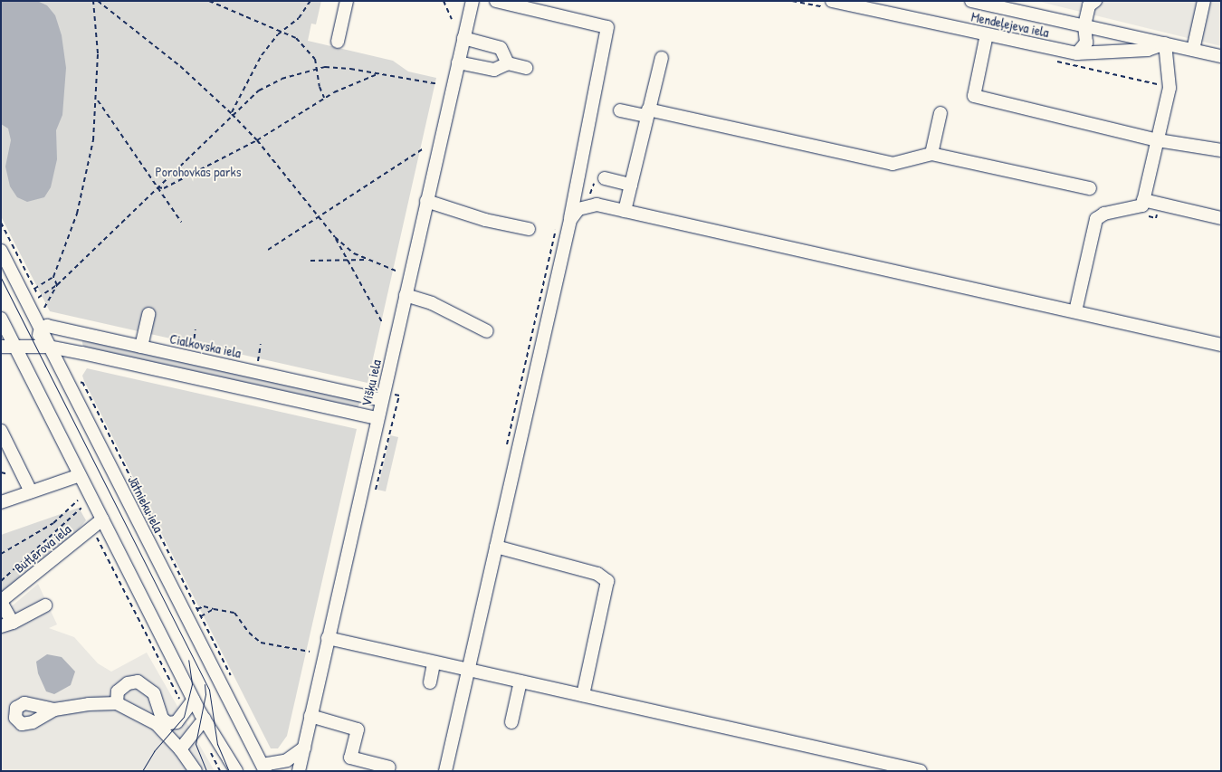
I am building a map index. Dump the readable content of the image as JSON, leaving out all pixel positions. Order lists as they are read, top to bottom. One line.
{"streets":{"street":["Mendeļejeva iela","Cialkovska iela","Višķu iela","Jātnieku iela","Butļerova iela"]},"crossings":[["Cialkovska iela","Višķu iela"],["Cialkovska iela","Jātnieku iela"]],"parks":["Porohovkas parks"]}
